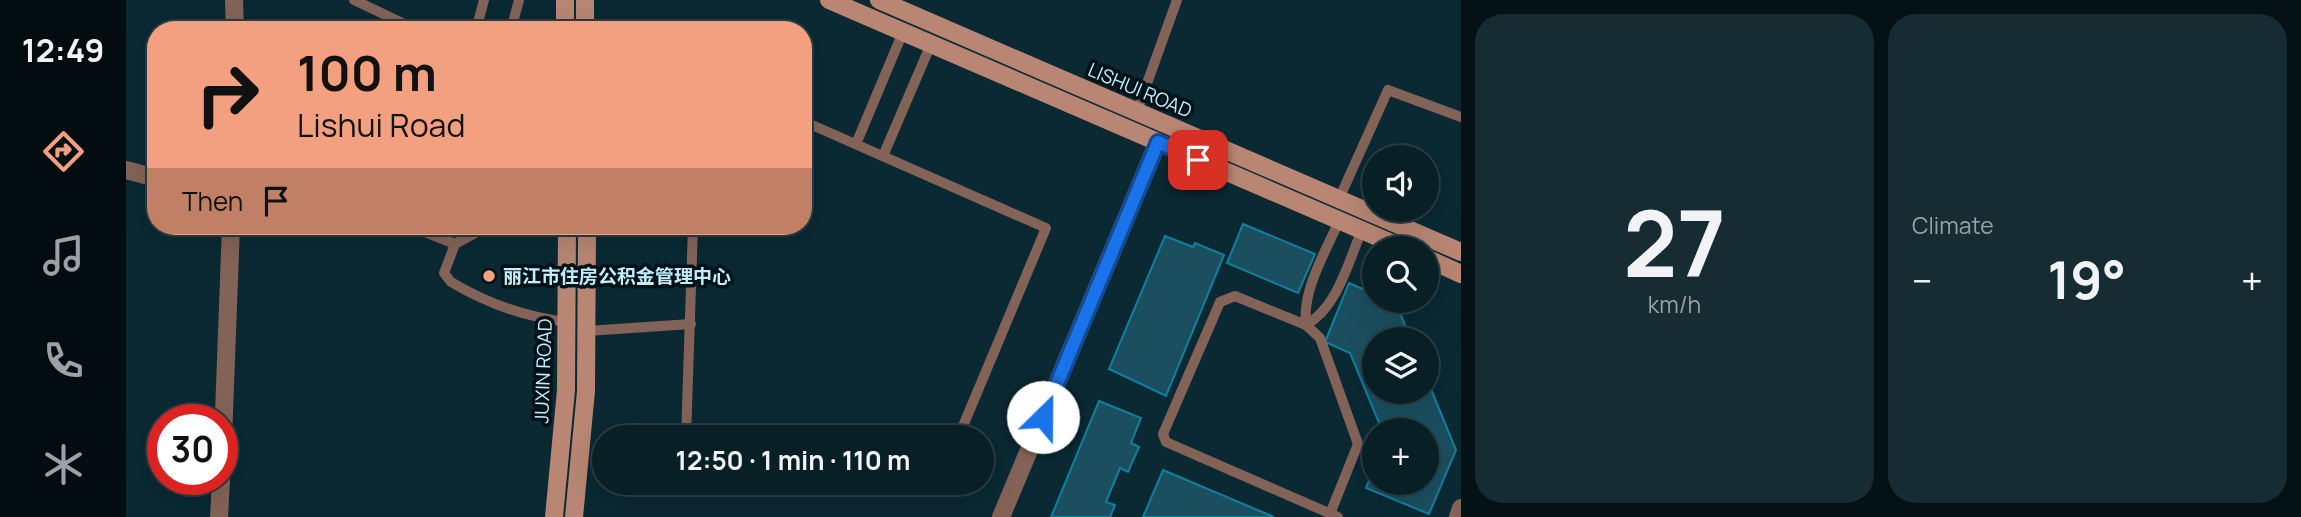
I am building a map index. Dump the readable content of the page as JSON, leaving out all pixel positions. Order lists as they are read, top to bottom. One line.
{"streets":{"street":["LISHUI ROAD","JUXIN ROAD"]},"places":["丽江市住房公积金管理中心"],"page":{"tabs":"12:49","tile":[["27","km/h"],"Climate"],"turn":["100 m","Lishui Road"],"map_buttons":"+","then":"Then","heat":["−","19°","+"],"limit":"30","trip":"12:50 · 1 min · 110 m"}}
